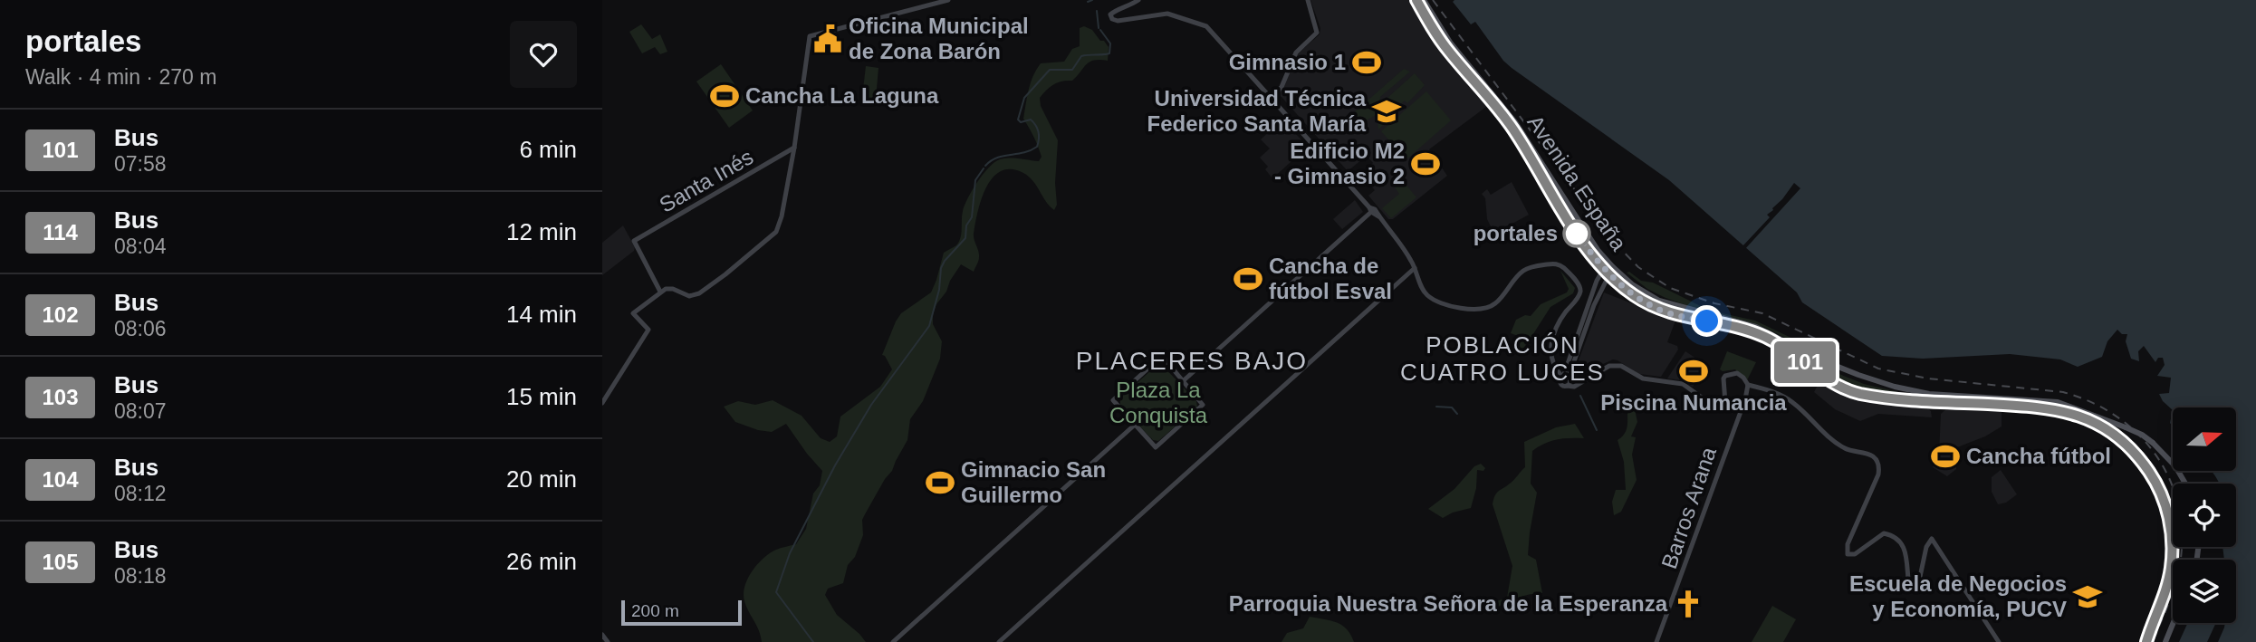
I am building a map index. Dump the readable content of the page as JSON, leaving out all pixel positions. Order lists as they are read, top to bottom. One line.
{"streets":{"main road":["Avenida España"],"street":["Santa Inés","Barros Arana"]},"districts":["POBLACIÓN CUATRO LUCES","PLACERES BAJO"],"parks":["Plaza La Conquista"],"places":{"public building":["Oficina Municipal de Zona Barón"],"sports":["Gimnasio 1","Cancha La Laguna","Edificio M2 - Gimnasio 2","Cancha de fútbol Esval","Piscina Numancia","Cancha fútbol","Gimnacio San Guillermo"],"school or university":["Universidad Técnica Federico Santa María","Escuela de Negocios y Economía, PUCV"],"other":["portales"],"church":["Parroquia Nuestra Señora de la Esperanza"]},"lines":["bus line 101"],"scale_bar":"200 m","north":"right","page":{"heading":["portales","Walk · 4 min · 270 m"],"on_map":"101","list":[{"mark":"101","name":"Bus","note":"07:58","value":"6 min"},{"mark":"114","name":"Bus","note":"08:04","value":"12 min"},{"mark":"102","name":"Bus","note":"08:06","value":"14 min"},{"mark":"103","name":"Bus","note":"08:07","value":"15 min"},{"mark":"104","name":"Bus","note":"08:12","value":"20 min"},{"mark":"105","name":"Bus","note":"08:18","value":"26 min"}],"scale":"200 m"}}
